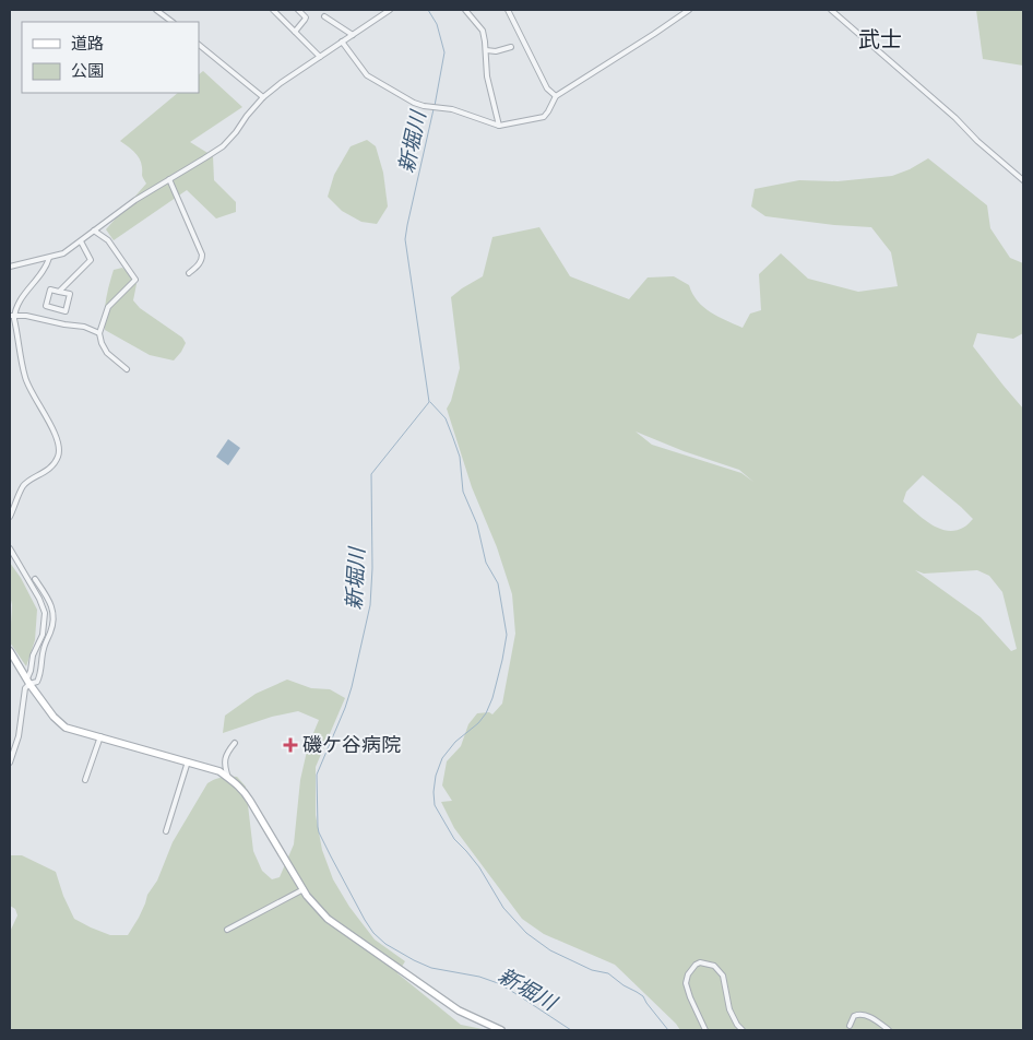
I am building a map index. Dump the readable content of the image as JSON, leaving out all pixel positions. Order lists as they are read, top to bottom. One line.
{"districts":["武士"],"water":["新堀川"],"places":{"health":["磯ケ谷病院"]},"legend":["道路","公園"]}
